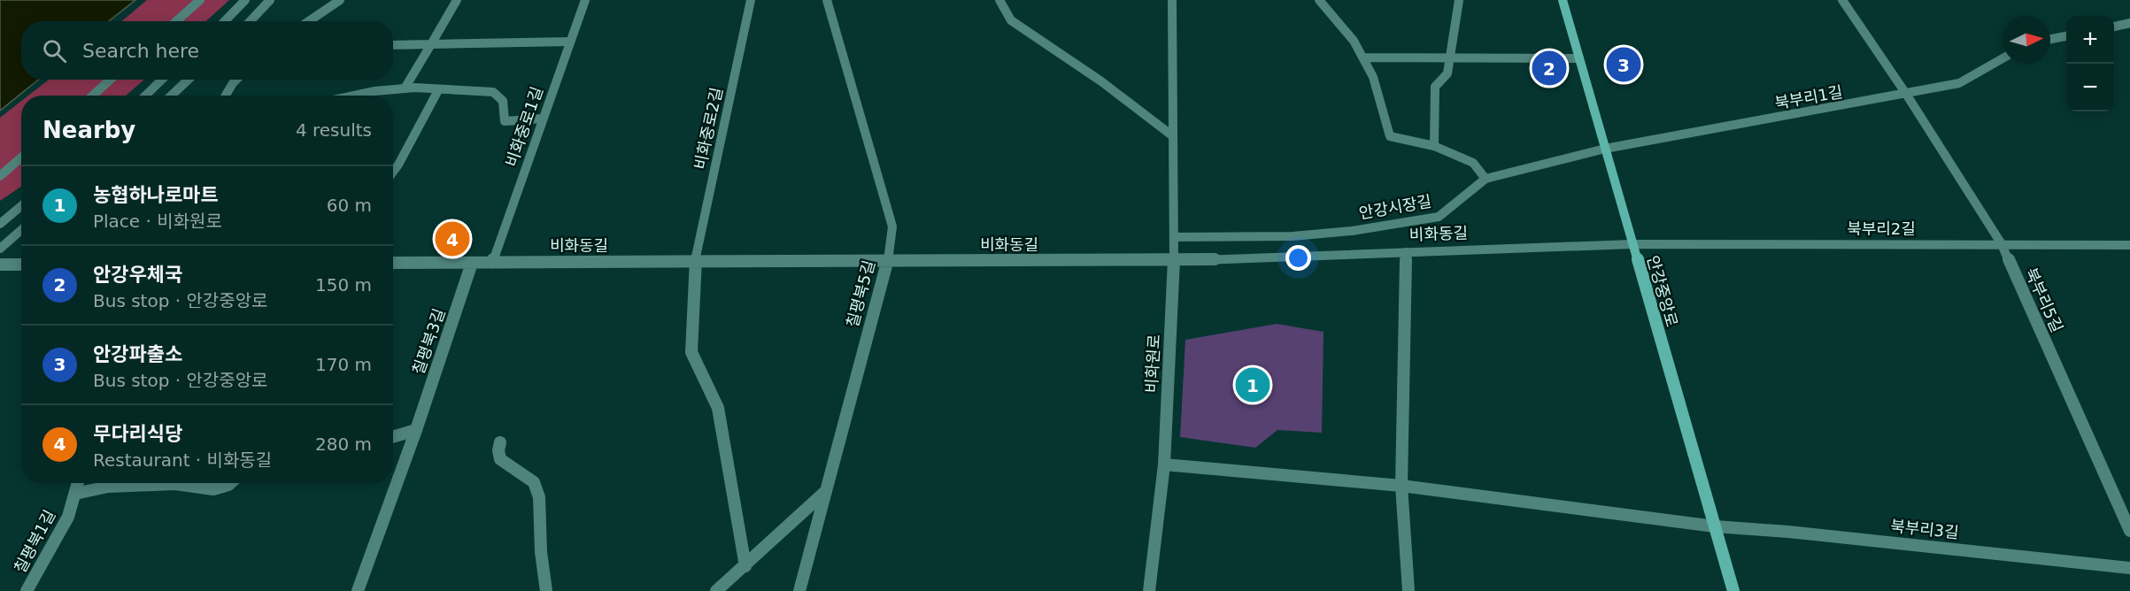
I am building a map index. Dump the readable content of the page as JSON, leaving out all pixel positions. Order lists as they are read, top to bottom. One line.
{"streets":{"main road":["안강중앙로"],"street":["북부리1길","비화중로1길","비화중로2길","안강시장길","북부리2길","비화동길","칠평북5길","북부리5길","칠평북3길","비화원로","북부리3길","칠평북1길"]},"crossings":[["북부리1길","안강시장길"],["북부리1길","안강중앙로"],["북부리1길","북부리5길"],["비화중로1길","비화동길"],["비화중로2길","비화동길"],["안강시장길","안강중앙로"],["안강시장길","비화원로"],["북부리2길","비화동길"],["북부리2길","안강중앙로"],["북부리2길","북부리5길"],["비화동길","안강중앙로"],["비화동길","칠평북5길"],["비화동길","칠평북3길"],["비화동길","비화원로"],["안강중앙로","북부리3길"]],"north":"right","page":{"map_buttons":["+","−"],"search":"Search here","pins":["3","2","4","1"],"heading":["Nearby","4 results"],"list":[{"mark":"1","name":"농협하나로마트","note":"Place · 비화원로","value":"60 m"},{"mark":"2","name":"안강우체국","note":"Bus stop · 안강중앙로","value":"150 m"},{"mark":"3","name":"안강파출소","note":"Bus stop · 안강중앙로","value":"170 m"},{"mark":"4","name":"무다리식당","note":"Restaurant · 비화동길","value":"280 m"}]}}
